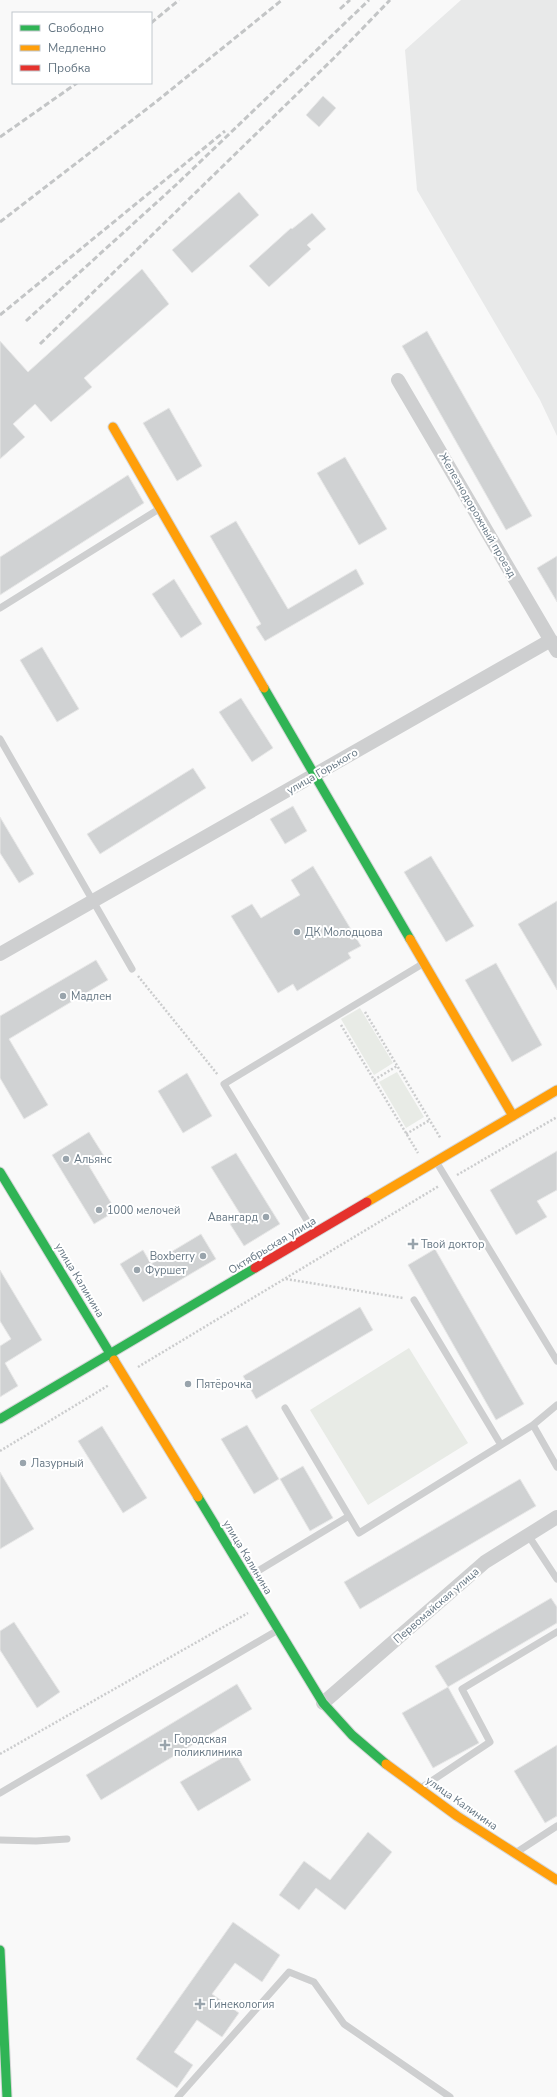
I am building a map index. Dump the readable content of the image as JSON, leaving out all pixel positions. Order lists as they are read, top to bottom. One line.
{"streets":{"street":["Железнодорожный проезд","улица Горького","Октябрьская улица","улица Калинина","Первомайская улица"]},"crossings":[["Железнодорожный проезд","улица Горького"],["Октябрьская улица","улица Калинина"],["улица Калинина","Первомайская улица"]],"places":{"other":["ДК Молодцова","Мадлен","Альянс","1000 мелочей","Авангард","Boxberry","Фуршет","Пятёрочка","Лазурный"],"health":["Твой доктор","Городская поликлиника","Гинекология"]},"legend":["Свободно","Медленно","Пробка"]}
